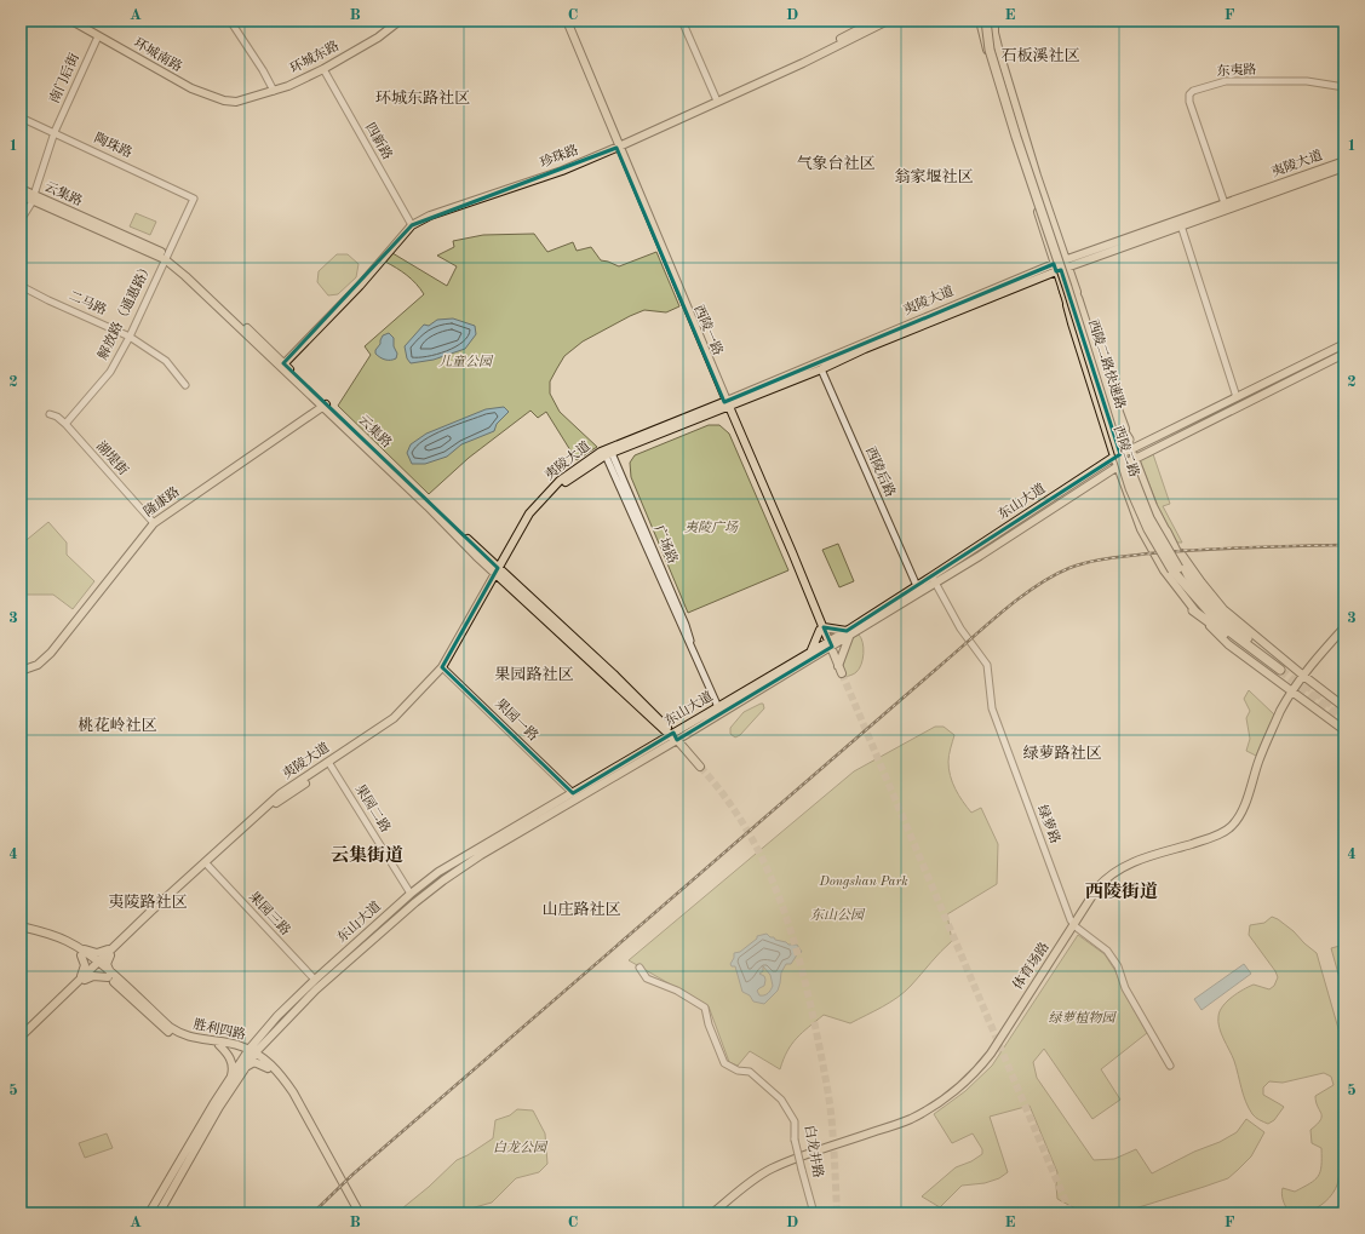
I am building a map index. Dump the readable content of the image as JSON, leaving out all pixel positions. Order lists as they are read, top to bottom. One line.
{"streets":{"highway":["西陵二路快速路"],"main road":["环城南路","环城东路","珍珠路","夷陵大道","云集路","西陵一路","西陵二路","隆康路","东山大道","体育场路","胜利四路"],"street":["东夷路","南门后街","四新路","陶珠路","二马路","解放路（通惠路）","湖堤街","西陵后路","广场路","果园一路","果园二路","绿萝路","果园三路","白龙井路"]},"crossings":[["环城南路","环城东路"],["环城南路","南门后街"],["环城东路","四新路"],["东夷路","夷陵大道"],["南门后街","陶珠路"],["南门后街","云集路"],["四新路","珍珠路"],["陶珠路","解放路（通惠路）"],["珍珠路","云集路"],["珍珠路","西陵一路"],["夷陵大道","云集路"],["夷陵大道","西陵一路"],["夷陵大道","西陵二路"],["夷陵大道","西陵后路"],["夷陵大道","广场路"],["夷陵大道","果园一路"],["夷陵大道","果园二路"],["夷陵大道","果园三路"],["夷陵大道","胜利四路"],["云集路","解放路（通惠路）"],["云集路","隆康路"],["云集路","东山大道"],["二马路","解放路（通惠路）"],["解放路（通惠路）","湖堤街"],["西陵一路","东山大道"],["西陵二路快速路","西陵二路"],["西陵二路快速路","东山大道"],["西陵二路","东山大道"],["西陵二路","体育场路"],["湖堤街","隆康路"],["西陵后路","东山大道"],["东山大道","广场路"],["东山大道","果园一路"],["东山大道","果园二路"],["东山大道","绿萝路"],["东山大道","果园三路"],["东山大道","胜利四路"],["绿萝路","体育场路"]],"districts":["石板溪社区","环城东路社区","气象台社区","翁家堰社区","果园路社区","桃花岭社区","绿萝路社区","云集街道","西陵街道","夷陵路社区","山庄路社区"],"parks":["儿童公园","夷陵广场","Dongshan Park","东山公园","绿萝植物园","白龙公园"],"grid":{"columns":["A","B","C","D","E","F"],"rows":["1","2","3","4","5"]}}
